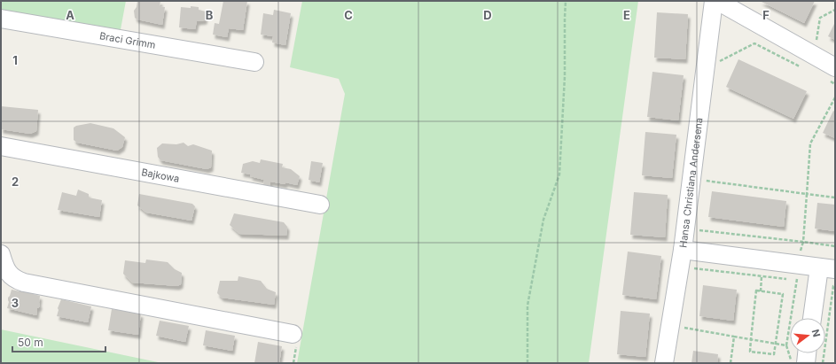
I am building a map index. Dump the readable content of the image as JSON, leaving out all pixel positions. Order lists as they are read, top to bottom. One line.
{"streets":{"street":["Braci Grimm","Bajkowa","Hansa Christiana Andersena"]},"scale_bar":"50 m","north":"right","grid":{"columns":["A","B","C","D","E","F"],"rows":["1","2","3"]}}
